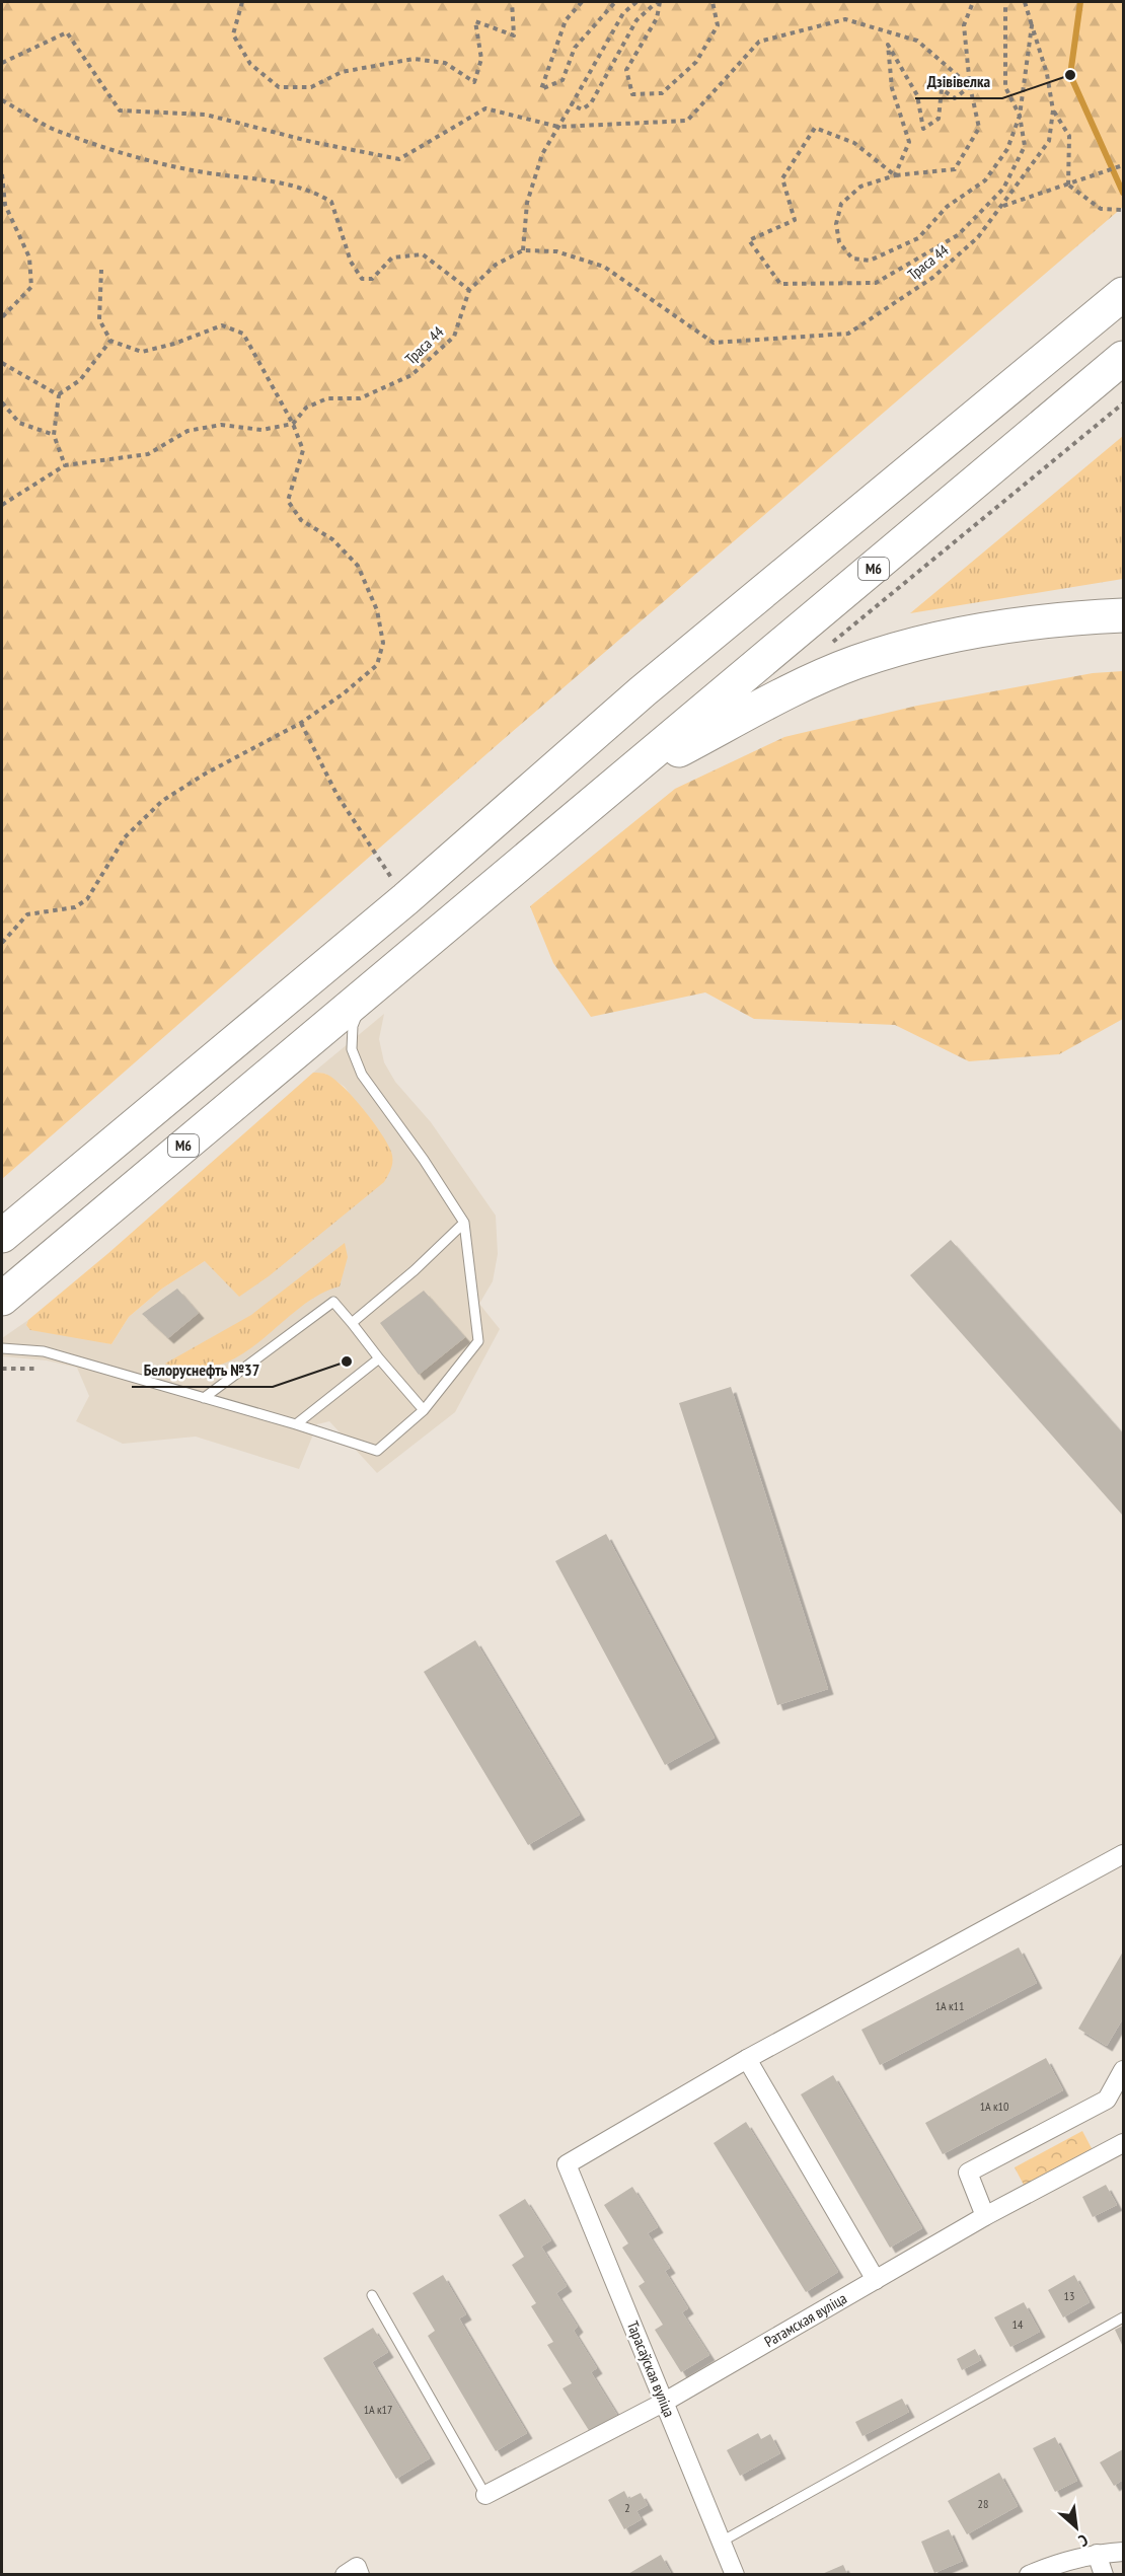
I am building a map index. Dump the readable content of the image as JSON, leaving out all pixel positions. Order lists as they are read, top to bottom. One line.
{"streets":{"highway":["М6"],"street":["Ратамская вуліца","Тарасаўская вуліца"],"path":["Траса 44"]},"crossings":[["Ратамская вуліца","Тарасаўская вуліца"]],"places":["Дзівівелка","Белоруснефть №37"],"house_numbers":["1А к11","1А к10","13","14","1А к17","28","2"],"north":"bottom right"}
